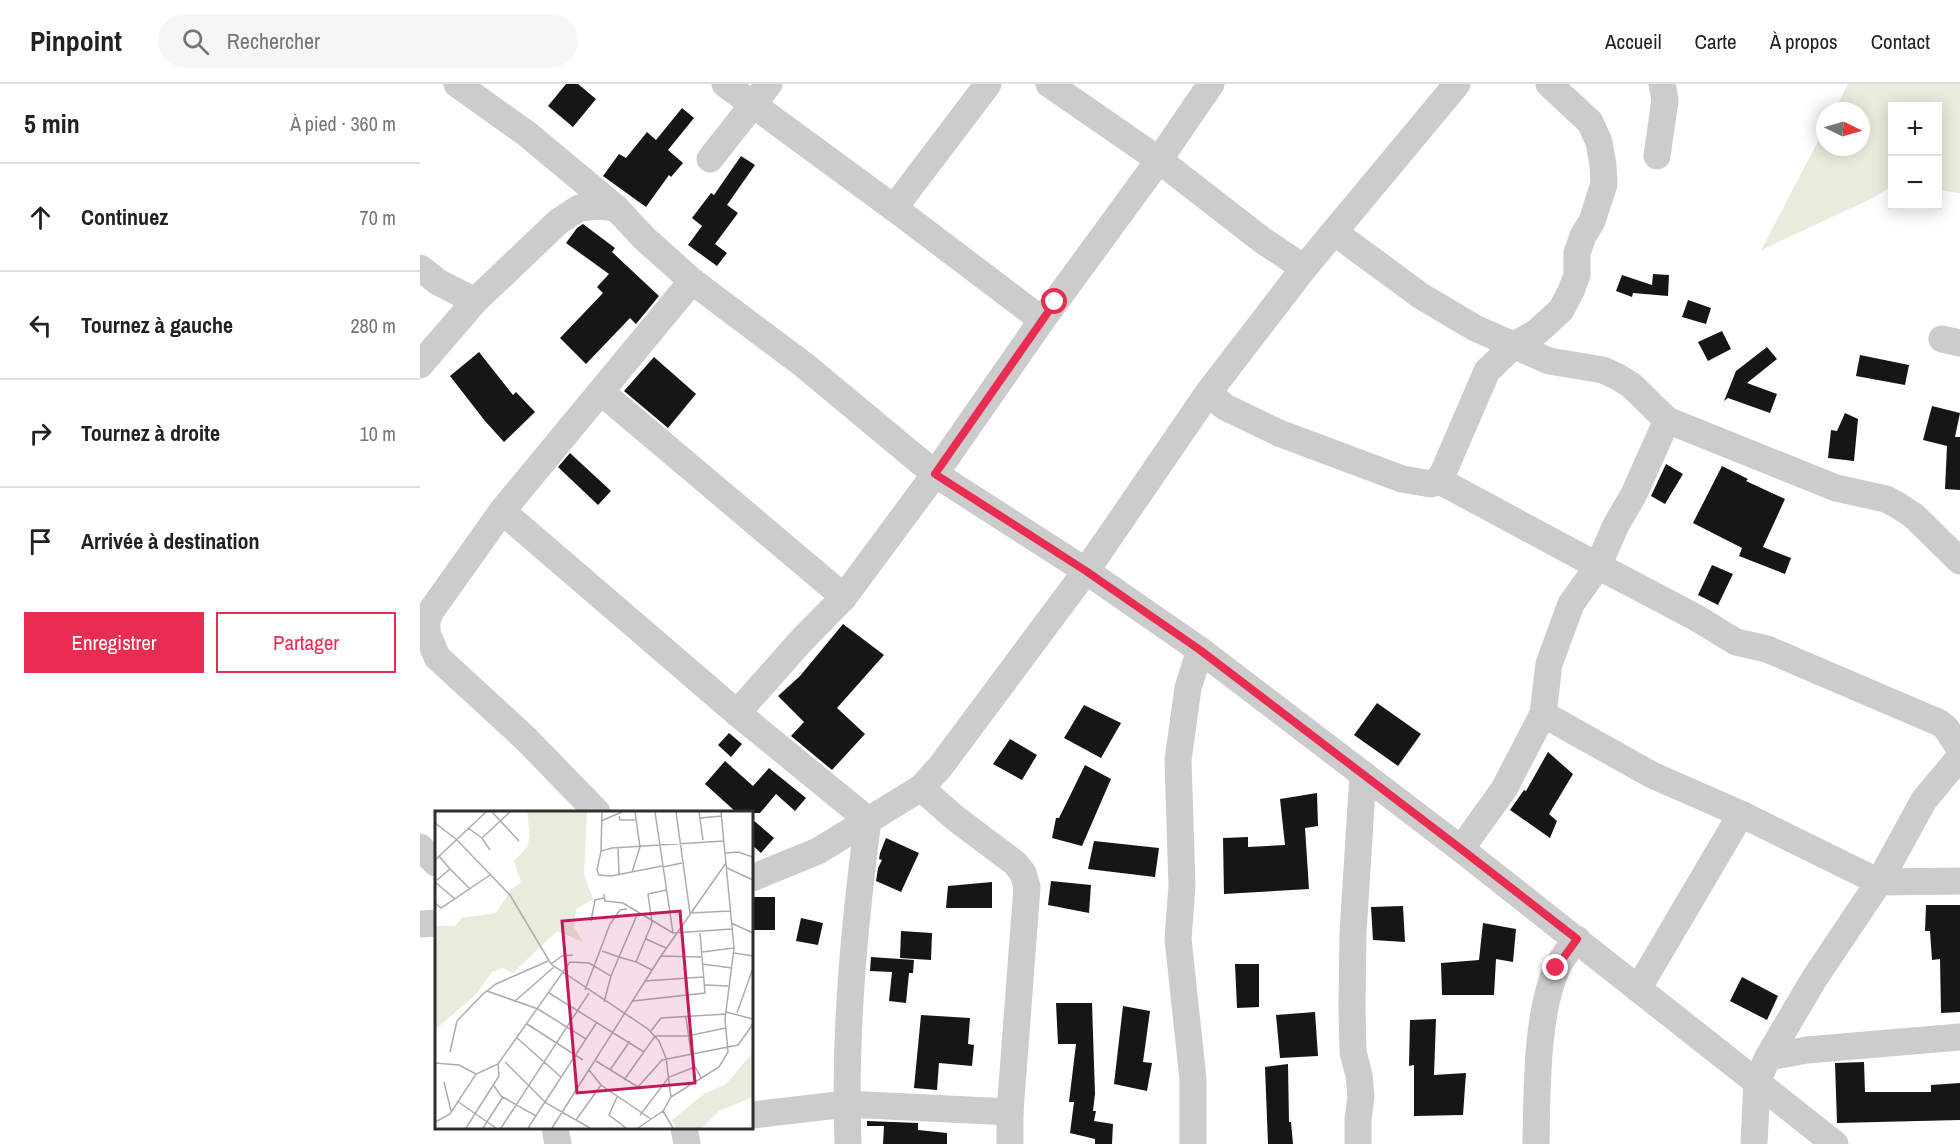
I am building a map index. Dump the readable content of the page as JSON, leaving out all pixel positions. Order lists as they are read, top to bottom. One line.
{"north":"right","page":{"header":"Pinpoint","search":"Rechercher","nav":["Accueil","Carte","À propos","Contact"],"heading":["5 min","À pied · 360 m"],"map_buttons":["+","−"],"list":[["Continuez","70 m"],["Tournez à gauche","280 m"],["Tournez à droite","10 m"],"Arrivée à destination"],"buttons":["Enregistrer","Partager"]}}
